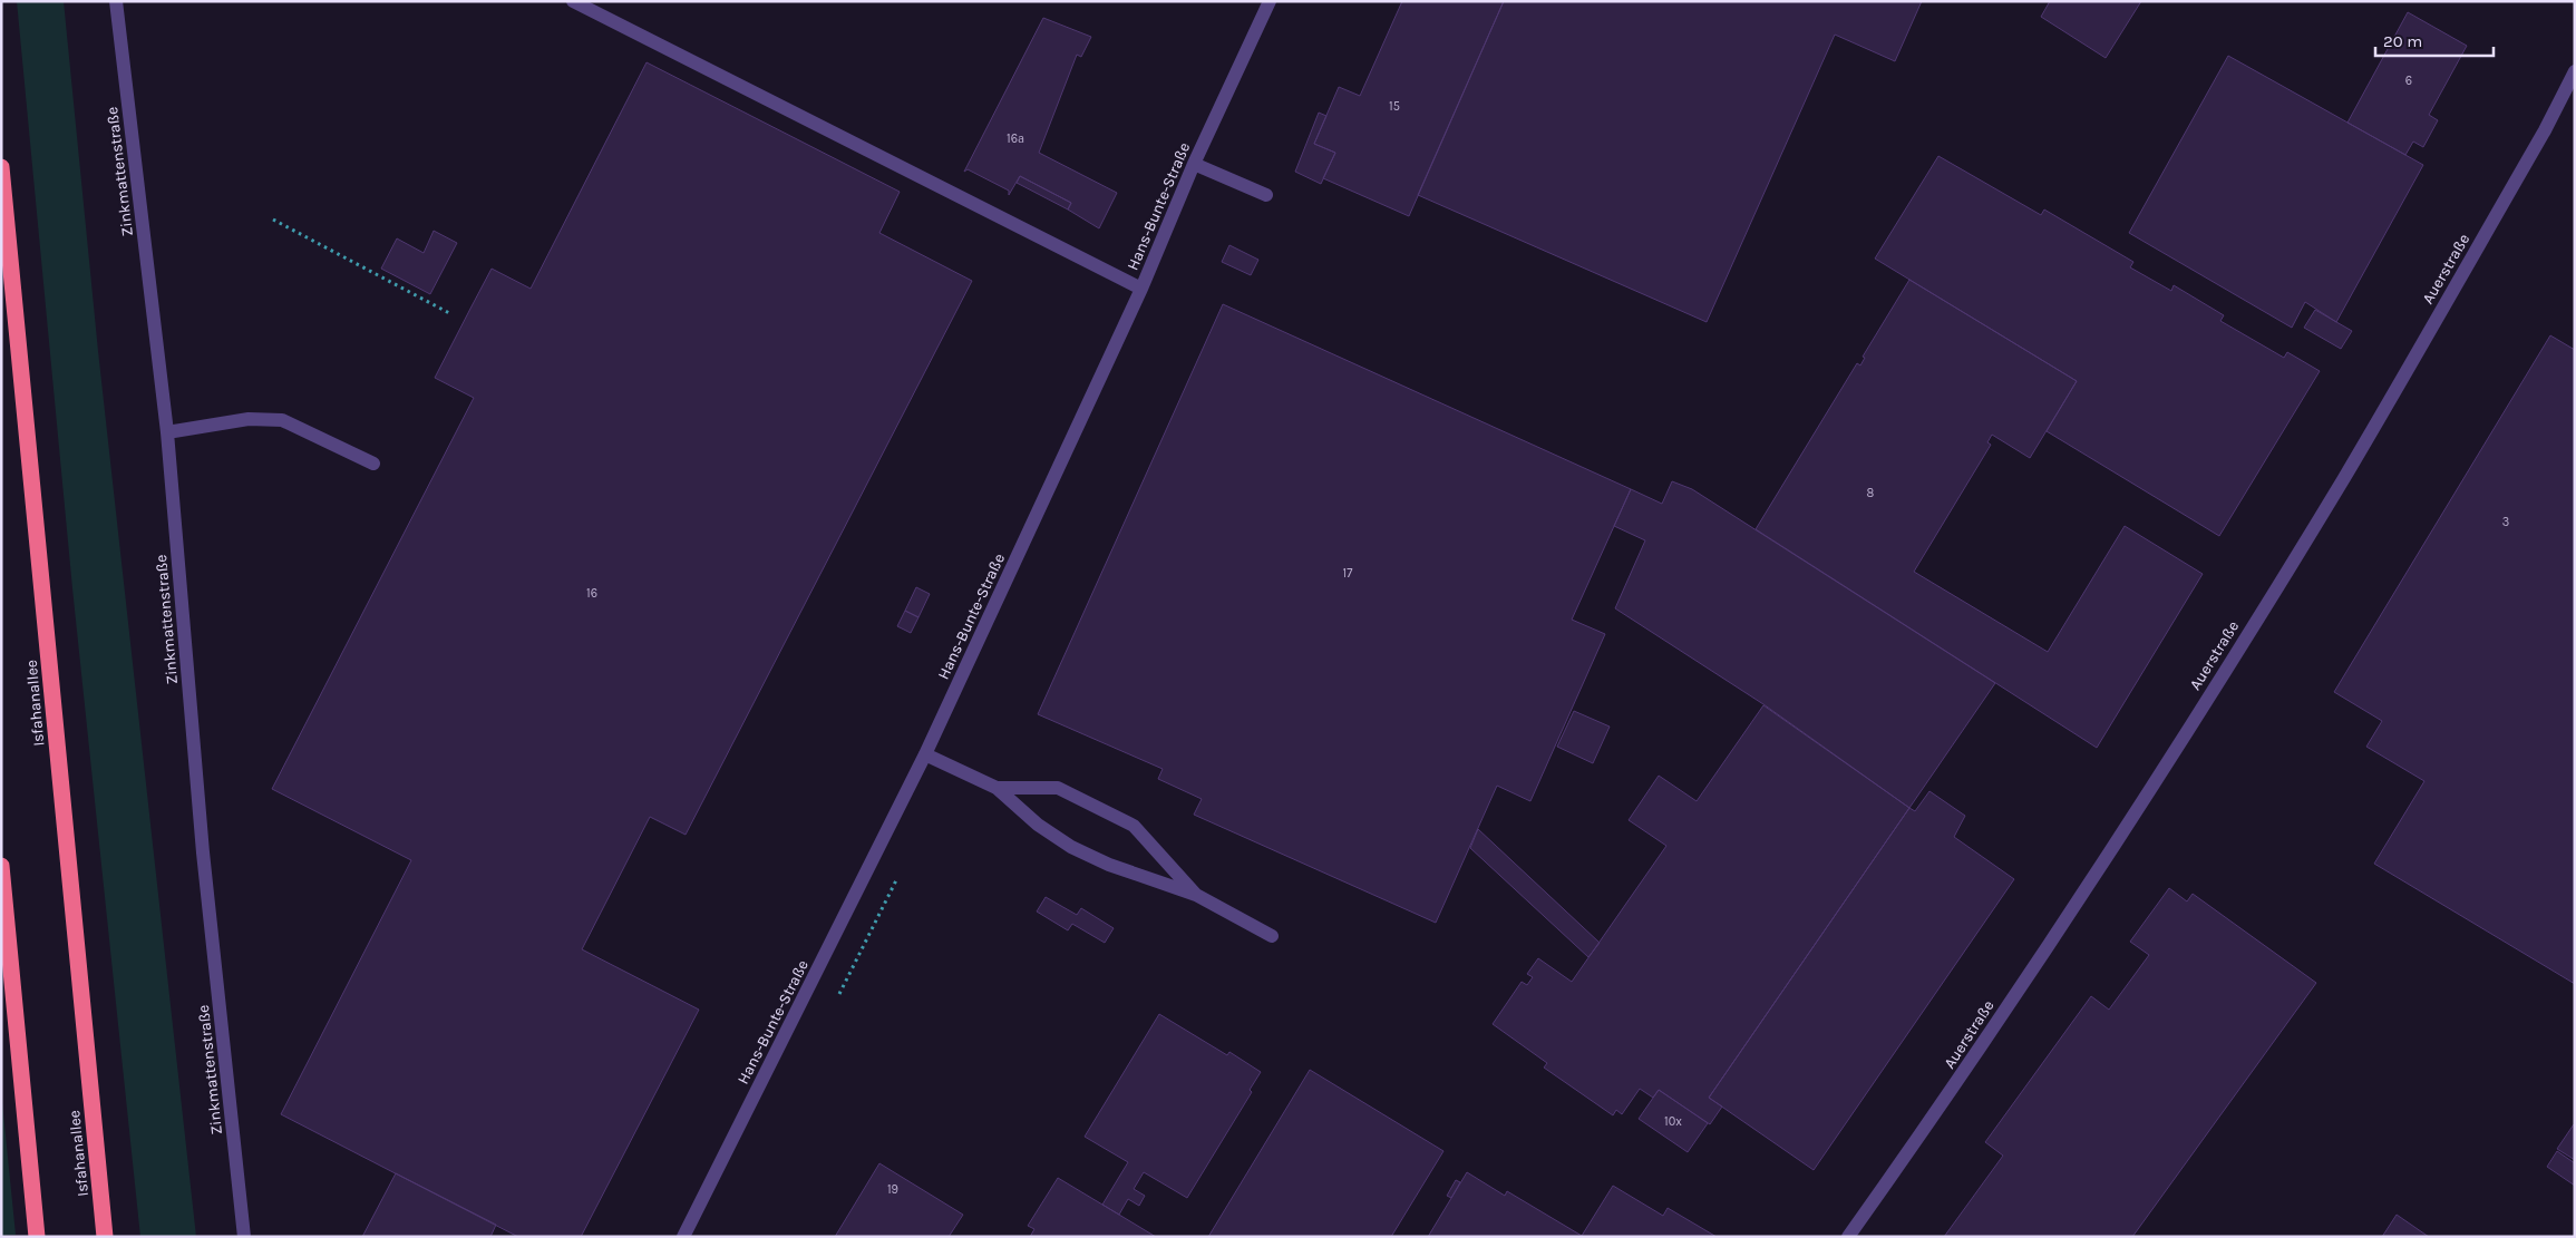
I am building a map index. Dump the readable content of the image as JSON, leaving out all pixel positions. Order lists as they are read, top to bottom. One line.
{"streets":{"highway":["Isfahanallee"],"street":["Zinkmattenstraße","Hans-Bunte-Straße","Auerstraße"]},"house_numbers":["6","15","16a","8","3","17","16","10x","19"],"scale_bar":"20 m"}
